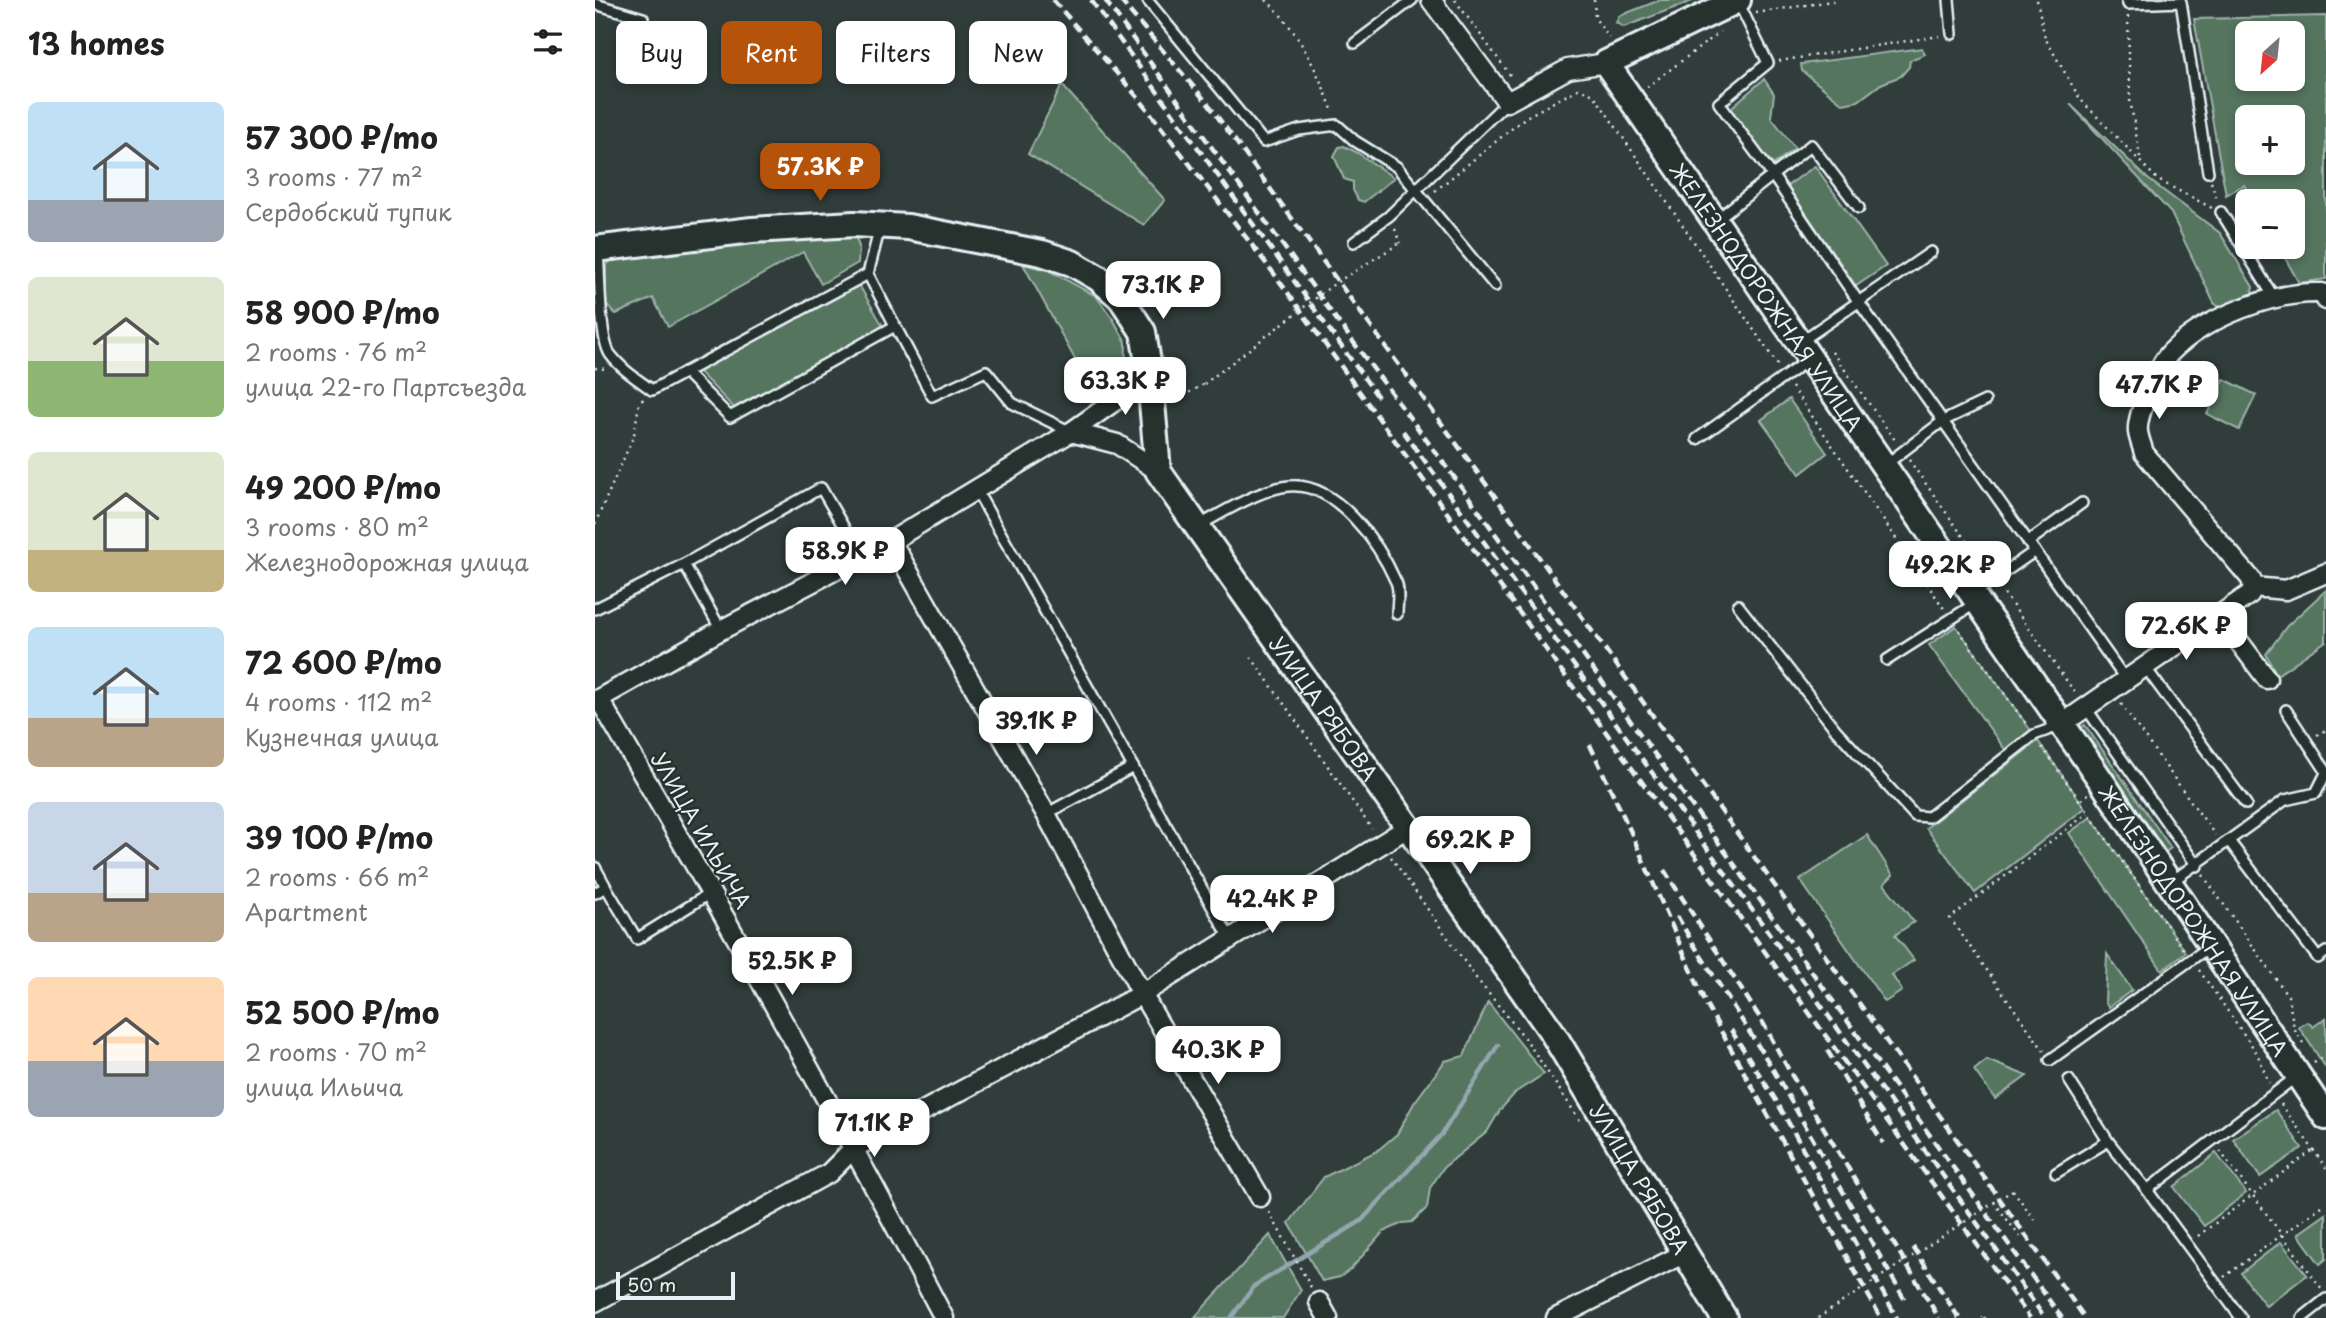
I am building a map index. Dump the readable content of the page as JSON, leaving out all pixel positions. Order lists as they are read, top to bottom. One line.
{"streets":{"street":["ЖЕЛЕЗНОДОРОЖНАЯ УЛИЦА","УЛИЦА РЯБОВА","УЛИЦА ИЛЬИЧА"]},"scale_bar":"50 m","north":"bottom left","page":{"heading":"13 homes","map_buttons":["+","−"],"chip":["Buy","Rent","Filters","New"],"list":[{"name":"57 300 ₽/mo","note":"3 rooms · 77 m² · Сердобский тупик"},{"name":"58 900 ₽/mo","note":"2 rooms · 76 m² · улица 22-го Партсъезда"},{"name":"49 200 ₽/mo","note":"3 rooms · 80 m² · Железнодорожная улица"},{"name":"72 600 ₽/mo","note":"4 rooms · 112 m² · Кузнечная улица"},{"name":"39 100 ₽/mo","note":"2 rooms · 66 m² · Apartment"},{"name":"52 500 ₽/mo","note":"2 rooms · 70 m² · улица Ильича"}],"price":["57.3K ₽","73.1K ₽","63.3K ₽","47.7K ₽","58.9K ₽","49.2K ₽","72.6K ₽","39.1K ₽","69.2K ₽","42.4K ₽","52.5K ₽","40.3K ₽","71.1K ₽"],"scale":"50 m"}}
